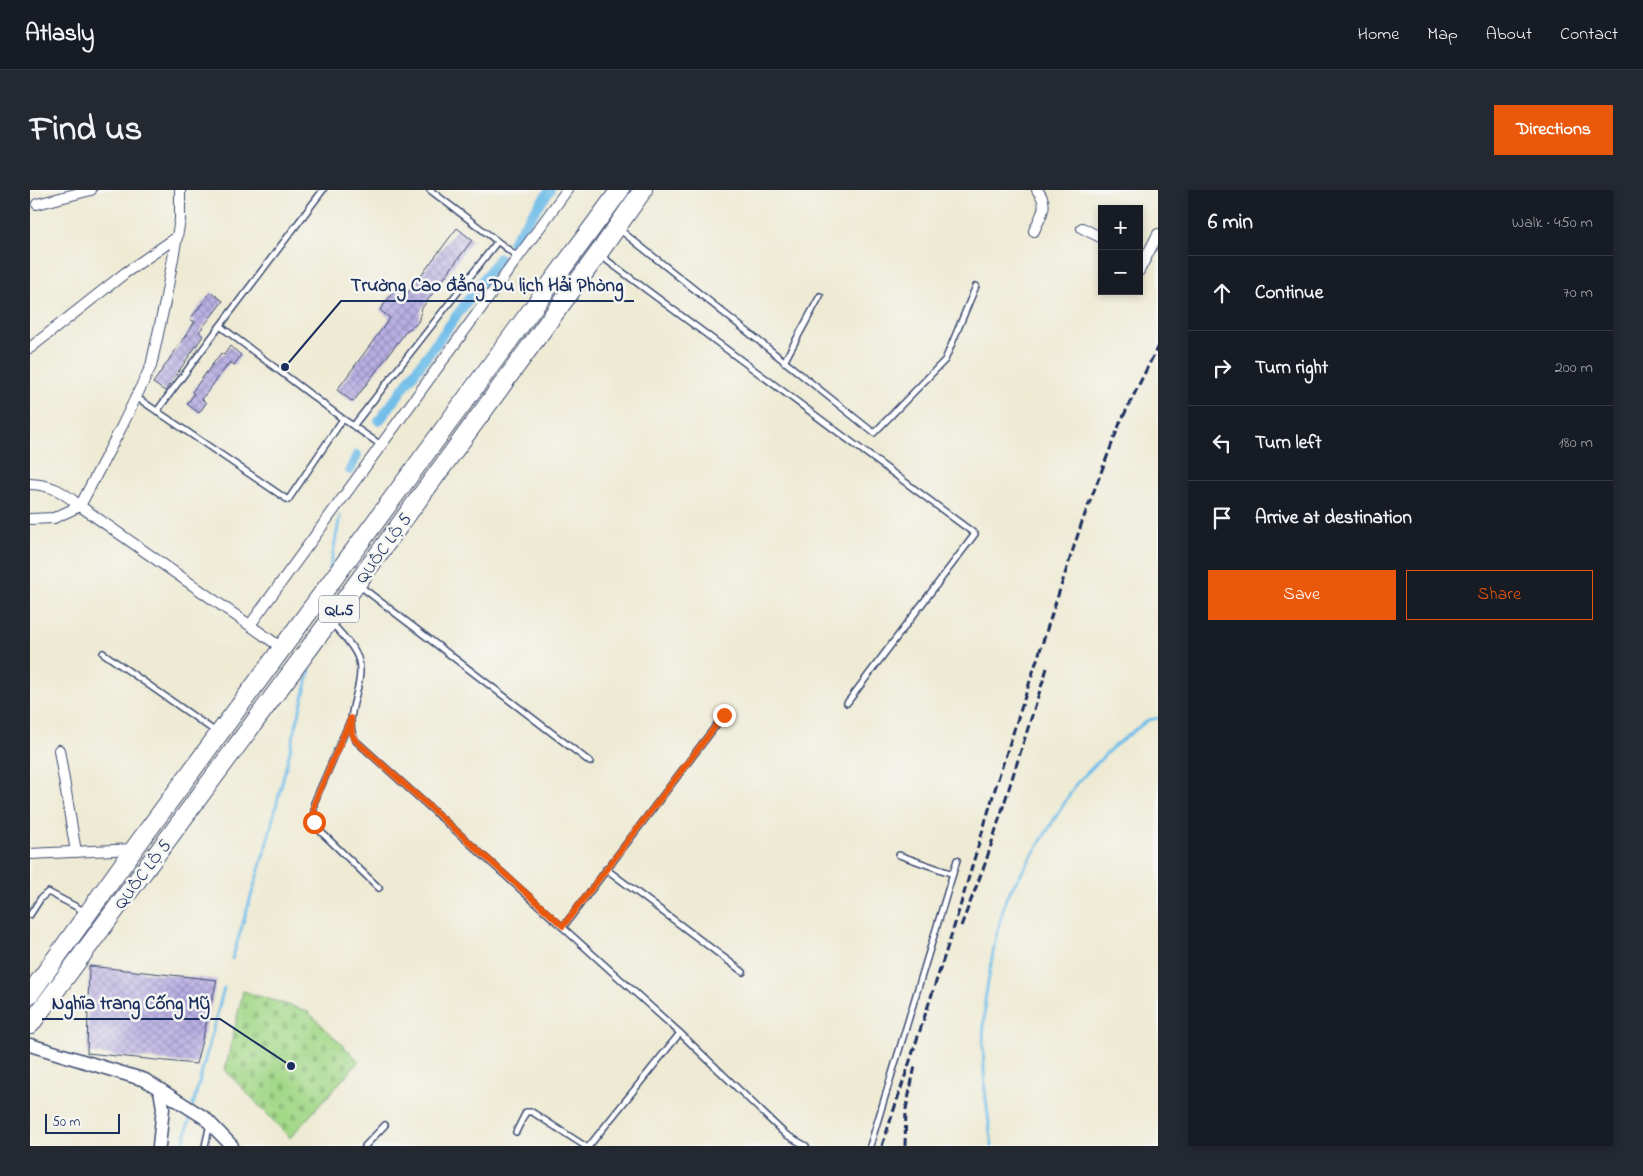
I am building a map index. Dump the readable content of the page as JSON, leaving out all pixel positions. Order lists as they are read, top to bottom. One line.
{"streets":{"highway":["QUỐC LỘ 5","QL.5"]},"places":["Trường Cao đẳng Du lịch Hải Phòng","Nghĩa trang Cống Mỹ"],"scale_bar":"50 m","page":{"header":"Atlasly","nav":["Home","Map","About","Contact"],"title":"Find us","buttons":["Directions",["Save","Share"]],"heading":["6 min","Walk · 450 m"],"map_buttons":["+","−"],"list":[["Continue","70 m"],["Turn right","200 m"],["Turn left","180 m"],"Arrive at destination"],"scale":"50 m"}}
